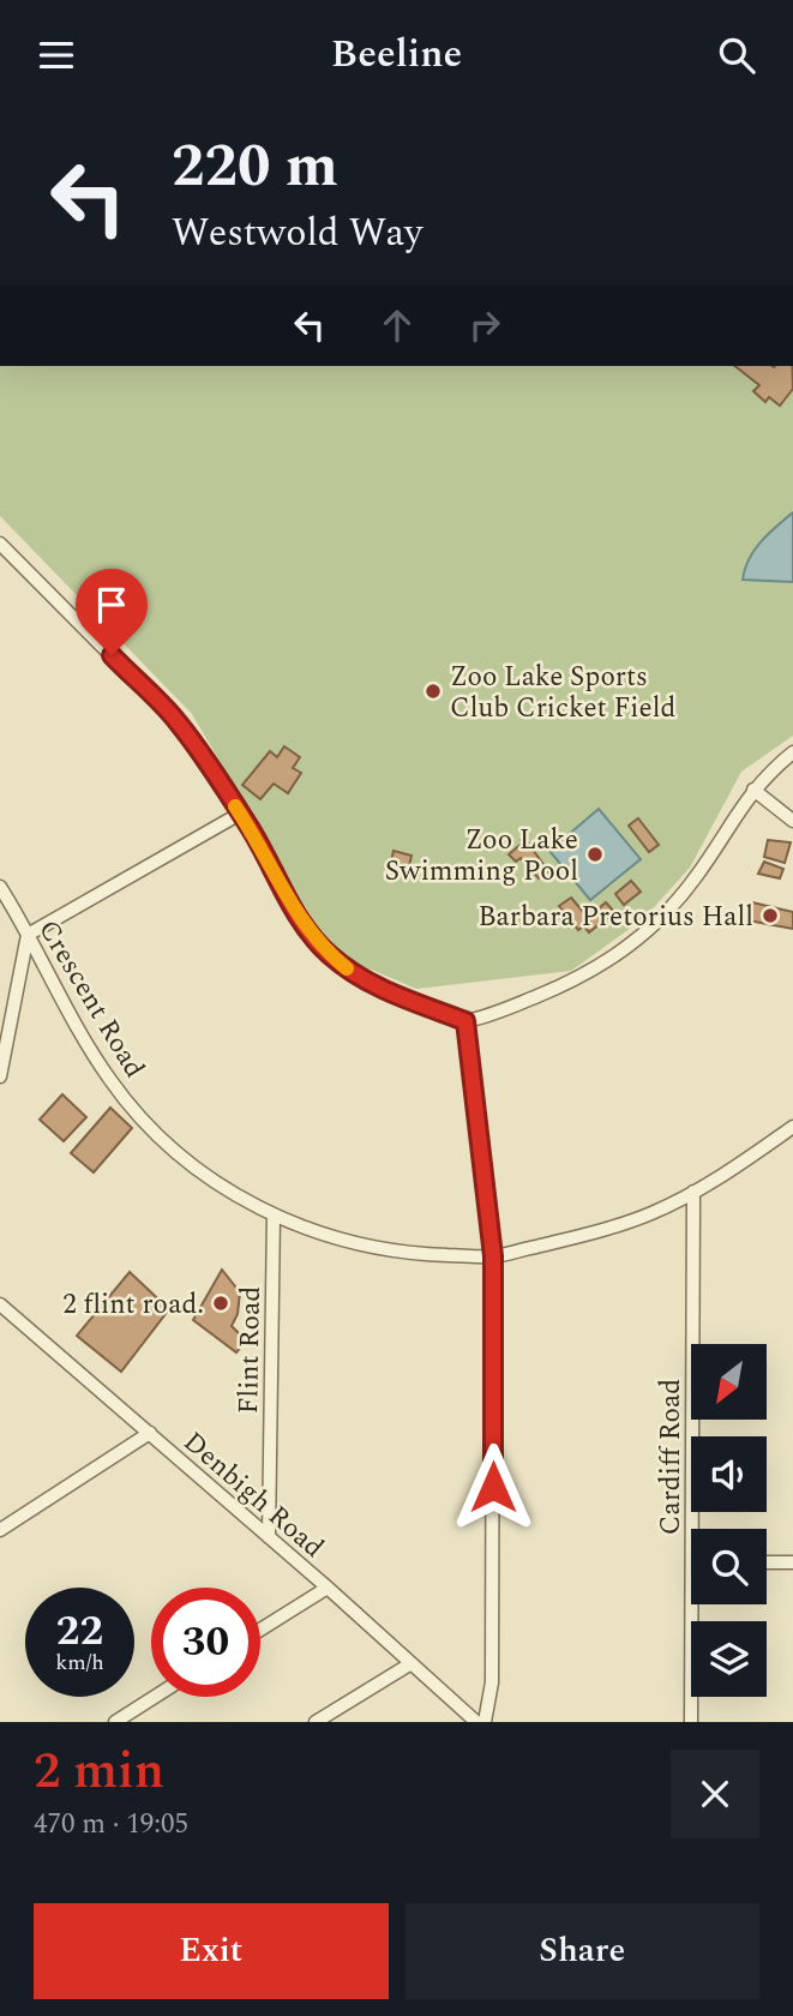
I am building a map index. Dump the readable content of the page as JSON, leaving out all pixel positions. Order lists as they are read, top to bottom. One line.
{"streets":{"street":["Crescent Road","Flint Road","Cardiff Road","Denbigh Road"]},"crossings":[["Crescent Road","Flint Road"],["Crescent Road","Cardiff Road"],["Flint Road","Denbigh Road"]],"places":["Zoo Lake Sports Club Cricket Field","Zoo Lake Swimming Pool","Barbara Pretorius Hall","2 flint road."],"north":"bottom left","page":{"header":"Beeline","turn":["220 m","Westwold Way"],"speed":"22 km/h","limit":"30","heading":["2 min","470 m · 19:05"],"buttons":["Exit","Share"]}}
